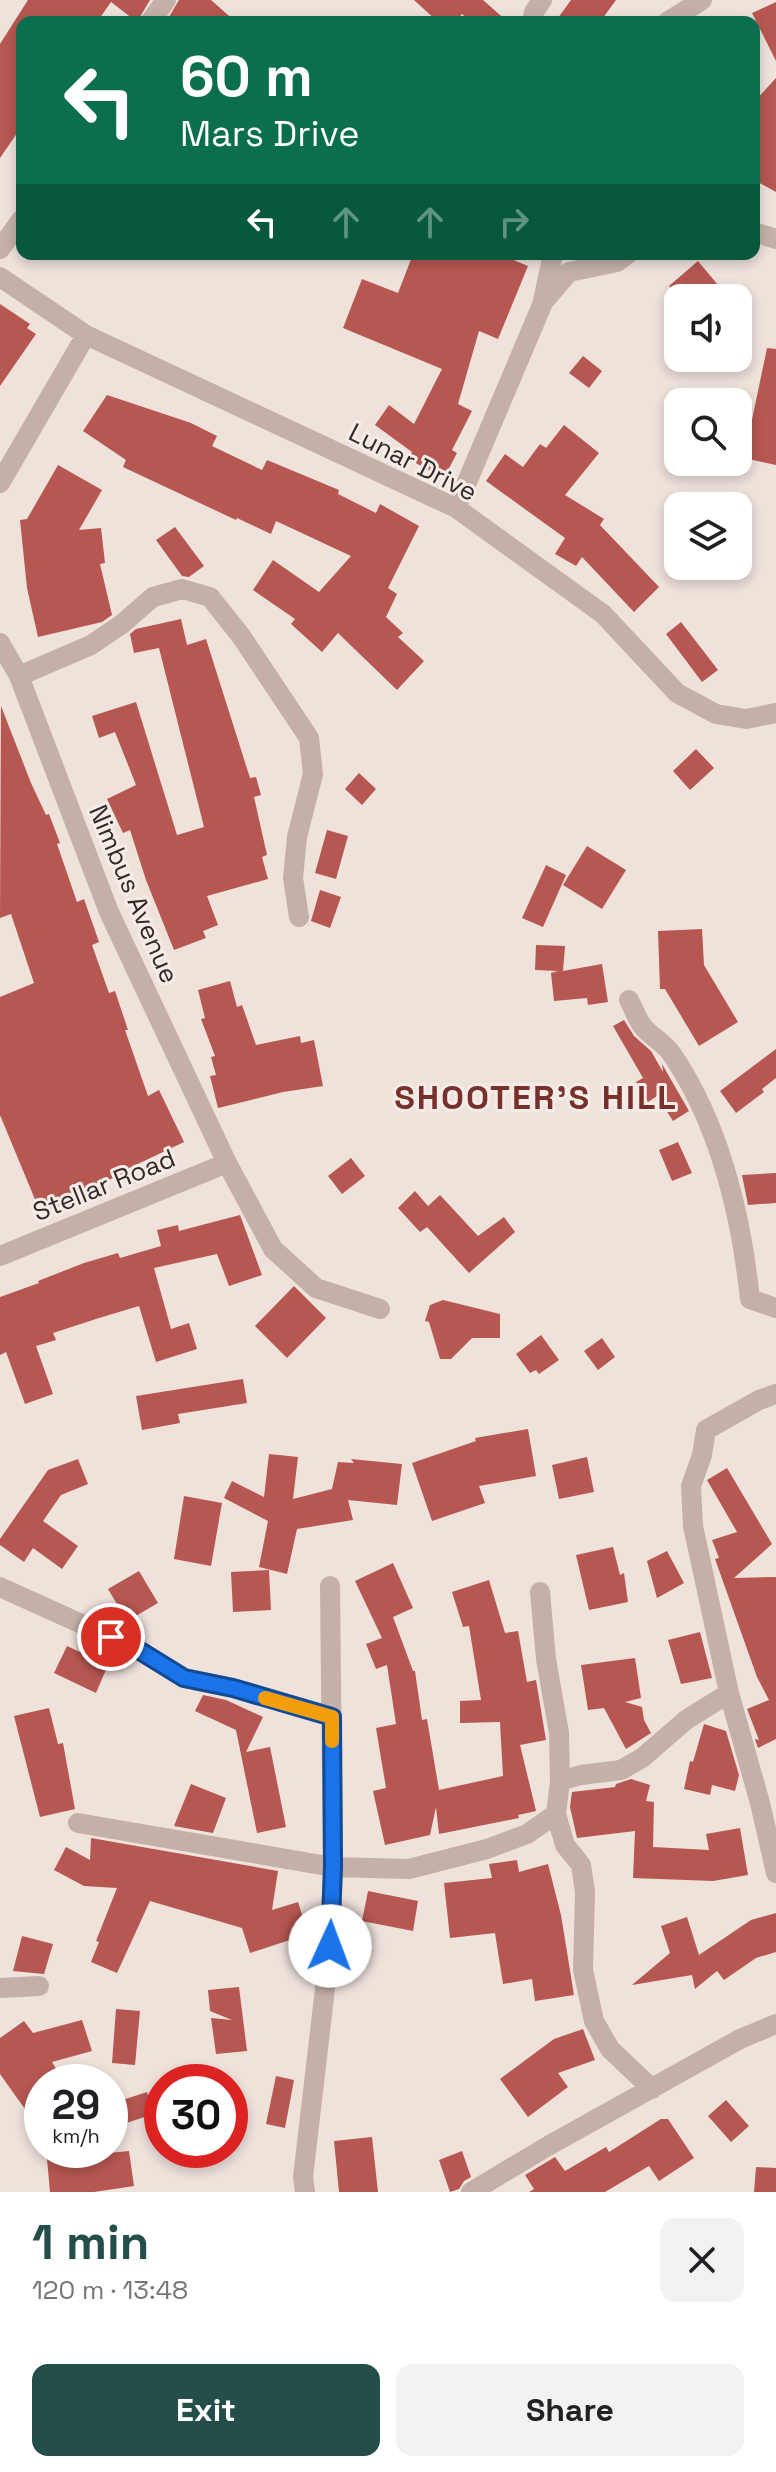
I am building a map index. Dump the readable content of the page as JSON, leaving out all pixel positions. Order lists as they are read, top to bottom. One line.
{"streets":{"street":["Lunar Drive","Nimbus Avenue","Stellar Road"]},"crossings":[["Nimbus Avenue","Stellar Road"]],"districts":["SHOOTER'S HILL"],"page":{"turn":["60 m","Mars Drive"],"speed":"29 km/h","limit":"30","heading":["1 min","120 m · 13:48"],"buttons":["Exit","Share"]}}
